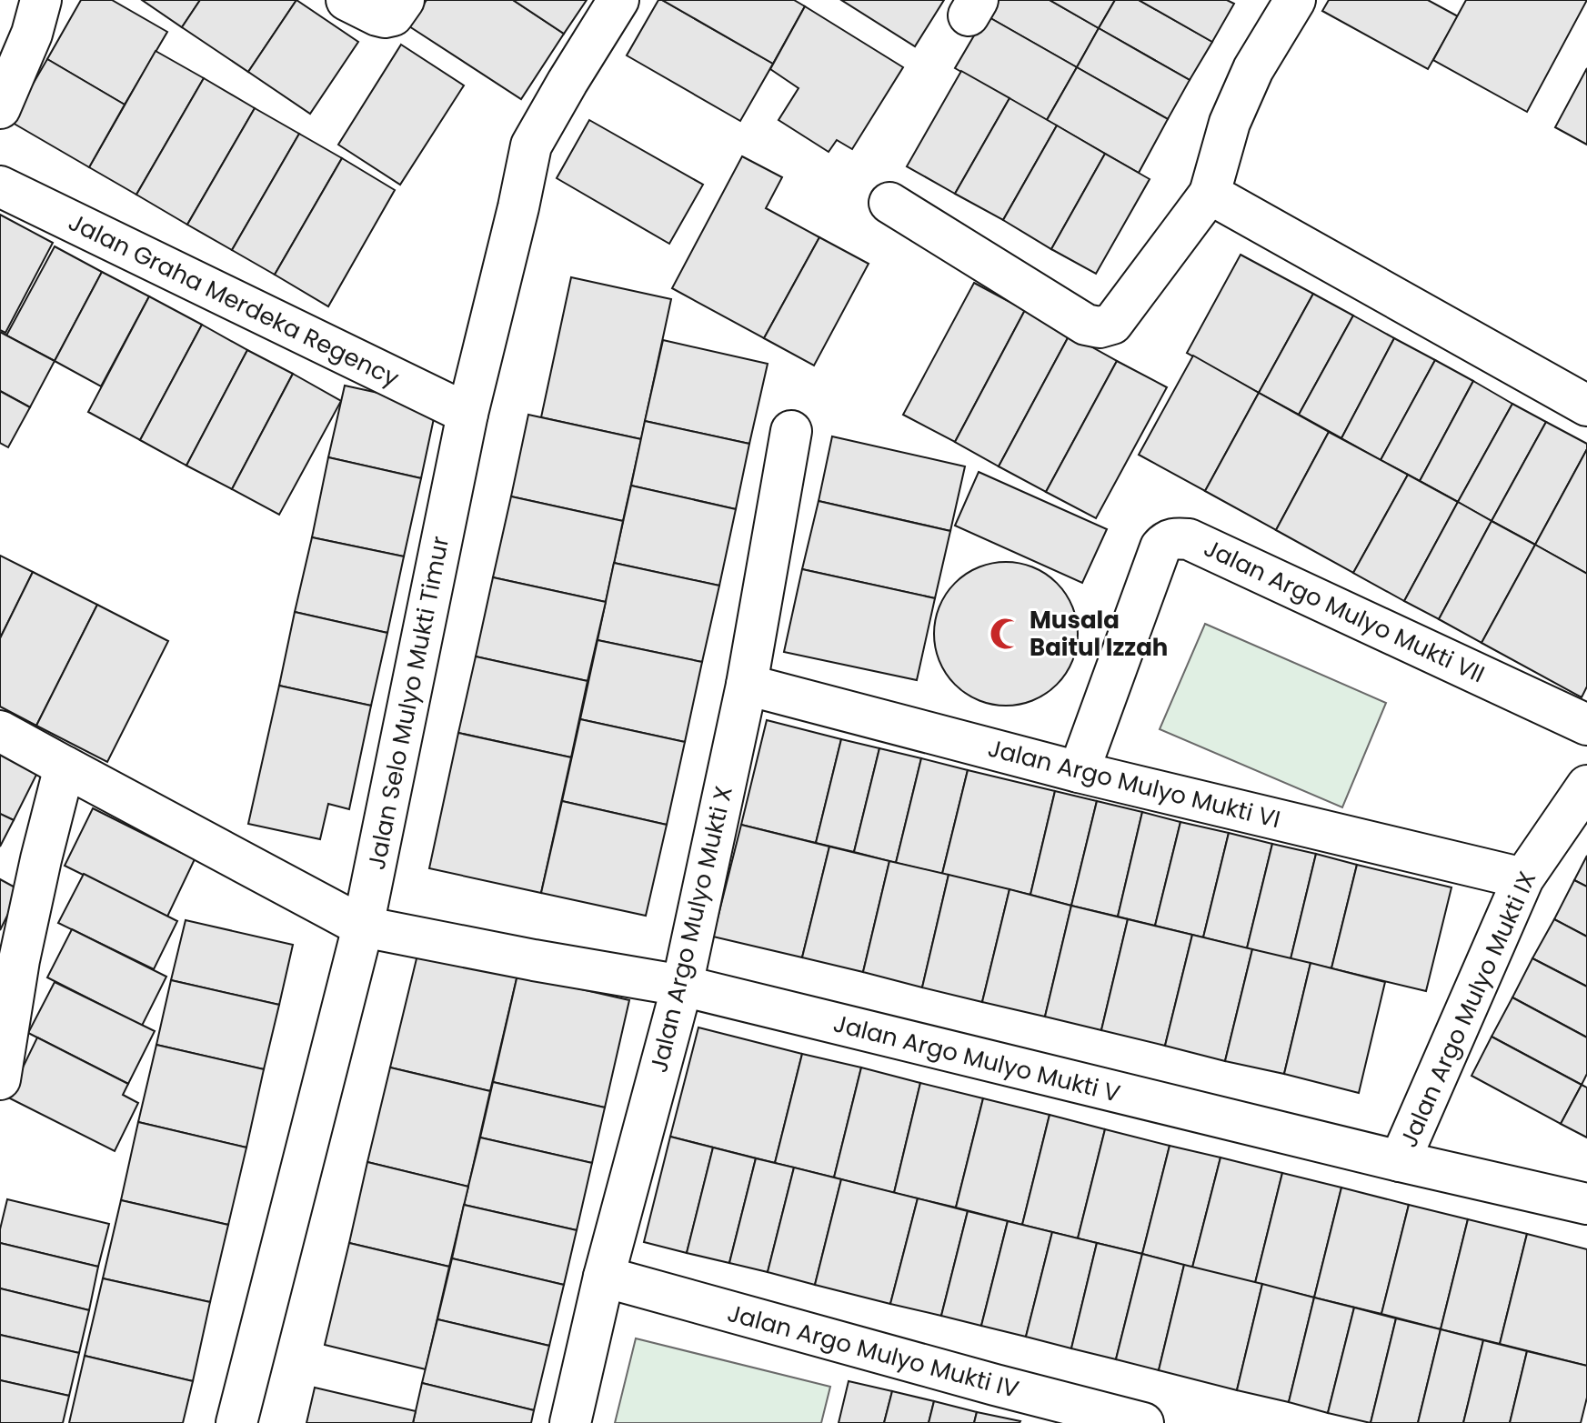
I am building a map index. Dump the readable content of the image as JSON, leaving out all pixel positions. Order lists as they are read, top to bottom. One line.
{"streets":{"street":["Jalan Graha Merdeka Regency","Jalan Argo Mulyo Mukti VII","Jalan Selo Mulyo Mukti Timur","Jalan Argo Mulyo Mukti VI","Jalan Argo Mulyo Mukti X","Jalan Argo Mulyo Mukti IX","Jalan Argo Mulyo Mukti V","Jalan Argo Mulyo Mukti IV"]},"crossings":[["Jalan Graha Merdeka Regency","Jalan Selo Mulyo Mukti Timur"],["Jalan Argo Mulyo Mukti VII","Jalan Argo Mulyo Mukti VI"],["Jalan Selo Mulyo Mukti Timur","Jalan Argo Mulyo Mukti V"],["Jalan Argo Mulyo Mukti VI","Jalan Argo Mulyo Mukti X"],["Jalan Argo Mulyo Mukti VI","Jalan Argo Mulyo Mukti IX"],["Jalan Argo Mulyo Mukti X","Jalan Argo Mulyo Mukti V"],["Jalan Argo Mulyo Mukti X","Jalan Argo Mulyo Mukti IV"],["Jalan Argo Mulyo Mukti IX","Jalan Argo Mulyo Mukti V"]],"places":{"mosque":["Musala Baitul Izzah"]}}
